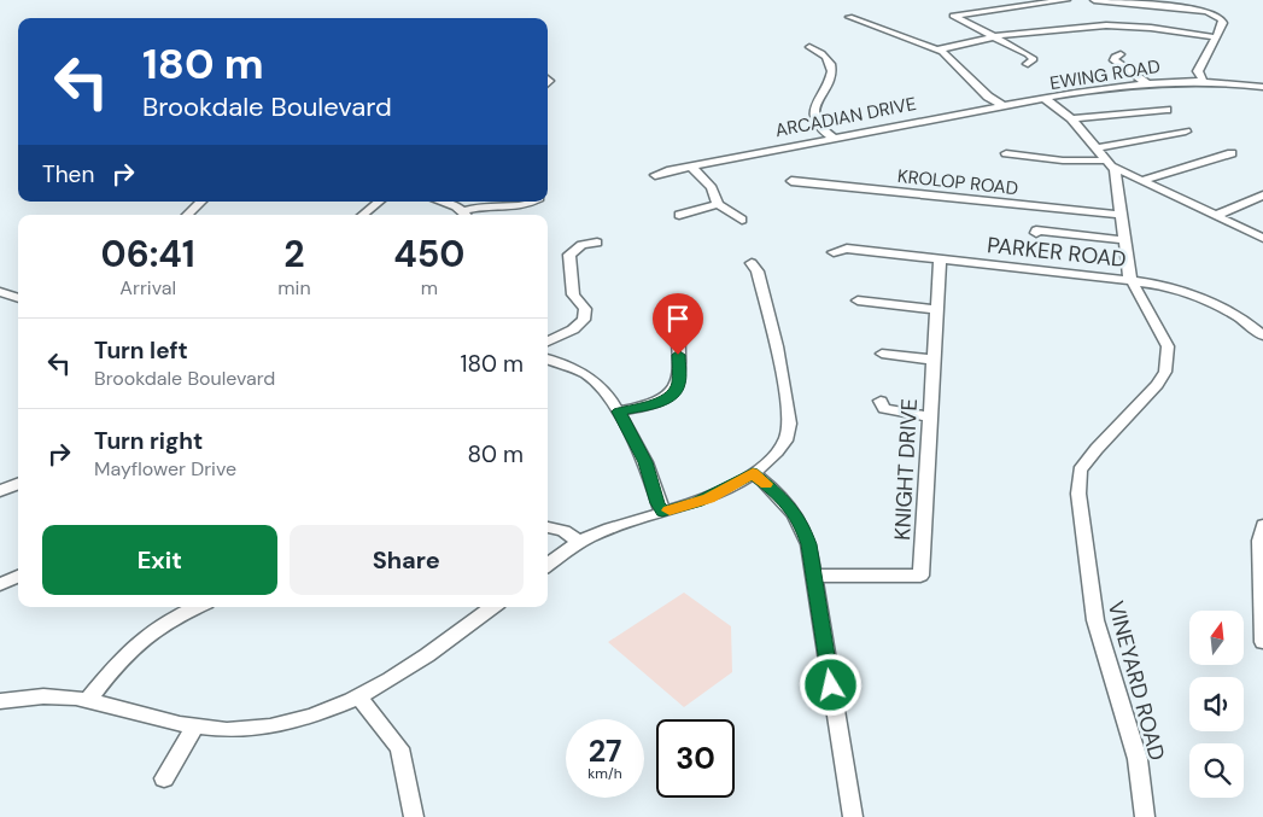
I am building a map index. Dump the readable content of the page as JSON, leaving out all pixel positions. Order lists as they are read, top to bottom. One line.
{"streets":{"street":["EWING ROAD","ARCADIAN DRIVE","KROLOP ROAD","PARKER ROAD","KNIGHT DRIVE","VINEYARD ROAD"]},"crossings":[["EWING ROAD","ARCADIAN DRIVE"],["EWING ROAD","VINEYARD ROAD"],["KROLOP ROAD","VINEYARD ROAD"],["PARKER ROAD","KNIGHT DRIVE"],["PARKER ROAD","VINEYARD ROAD"]],"north":"top","page":{"turn":["180 m","Brookdale Boulevard"],"then":"Then","eta":["06:41","Arrival","2","min","450","m"],"list":[{"name":"Turn left","note":"Brookdale Boulevard","value":"180 m"},{"name":"Turn right","note":"Mayflower Drive","value":"80 m"}],"buttons":["Exit","Share"],"speed":"27 km/h","limit":"30"}}
